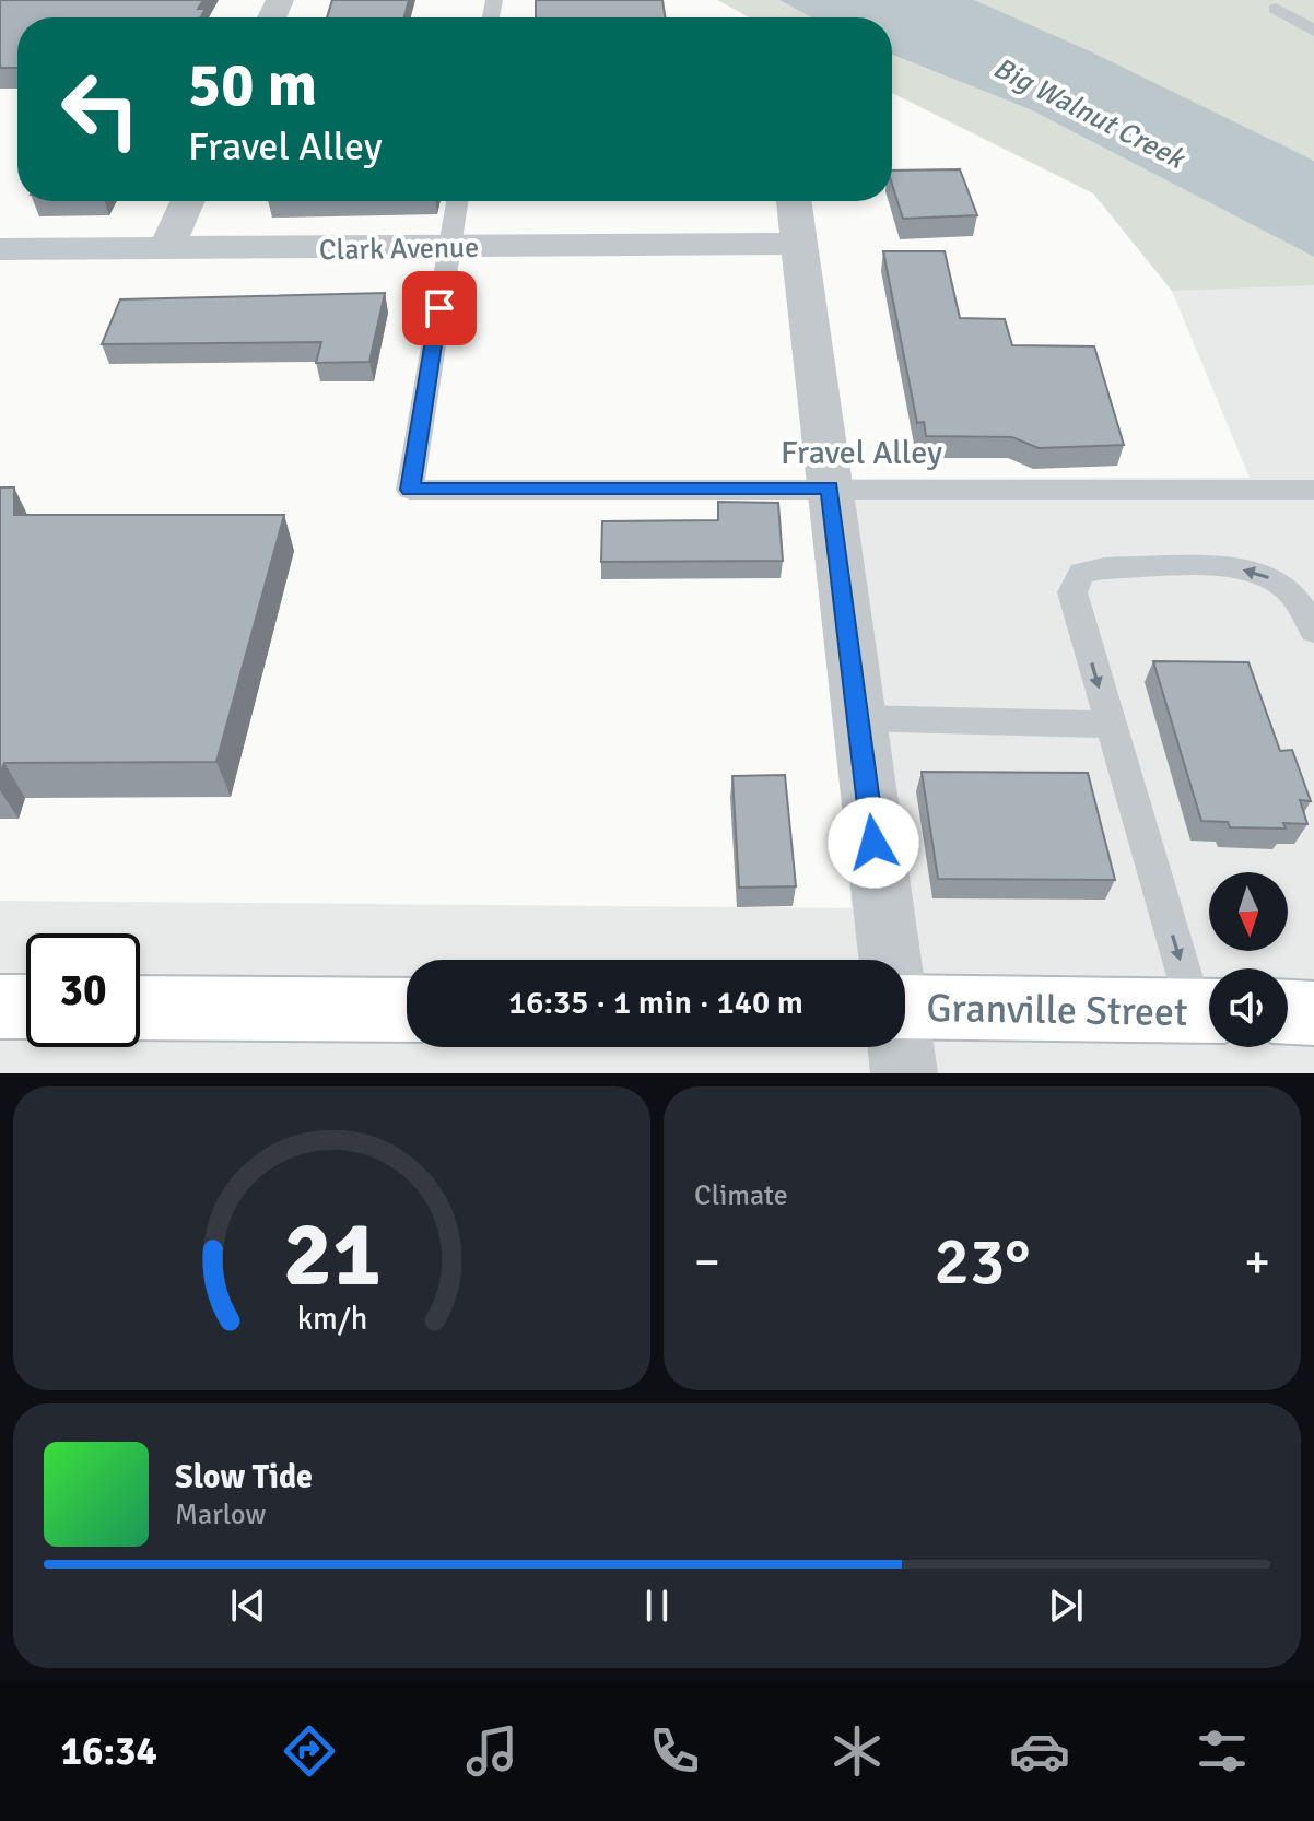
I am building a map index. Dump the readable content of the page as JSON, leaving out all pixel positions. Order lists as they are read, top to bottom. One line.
{"streets":{"main road":["Granville Street"],"street":["Clark Avenue"],"lane":["Fravel Alley"]},"crossings":[["Clark Avenue","Fravel Alley"]],"water":["Big Walnut Creek"],"north":"bottom","page":{"turn":["50 m","Fravel Alley"],"limit":"30","trip":"16:35 · 1 min · 140 m","tile":"Climate","heat":["−","23°","+"],"song":["Slow Tide","Marlow"],"tabs":"16:34","gauge":["21","km/h"]}}
